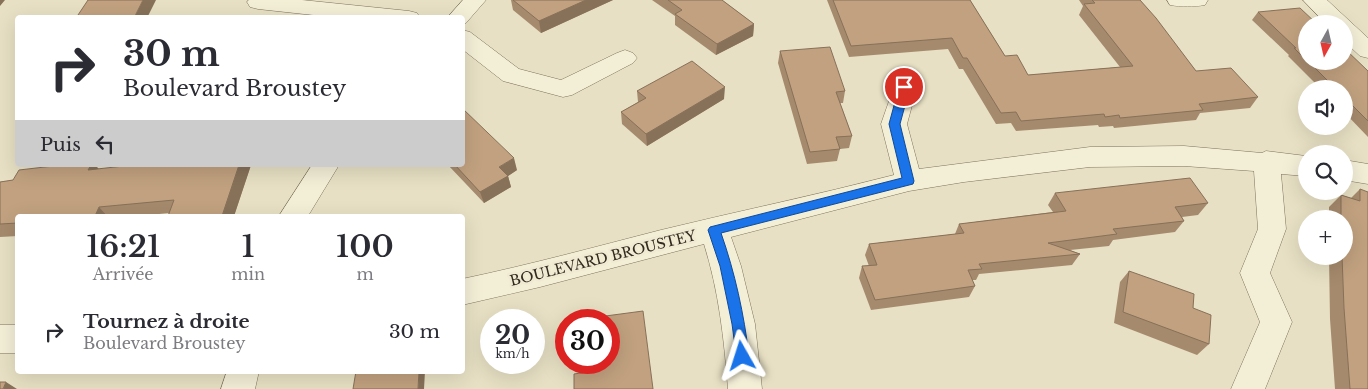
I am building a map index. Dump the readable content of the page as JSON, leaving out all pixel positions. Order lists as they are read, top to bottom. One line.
{"streets":{"street":["BOULEVARD BROUSTEY"]},"north":"bottom","page":{"map_buttons":"+","turn":["30 m","Boulevard Broustey"],"then":"Puis","eta":["16:21","Arrivée","1","min","100","m"],"list":[{"name":"Tournez à droite","note":"Boulevard Broustey","value":"30 m"}],"speed":"20 km/h","limit":"30"}}
